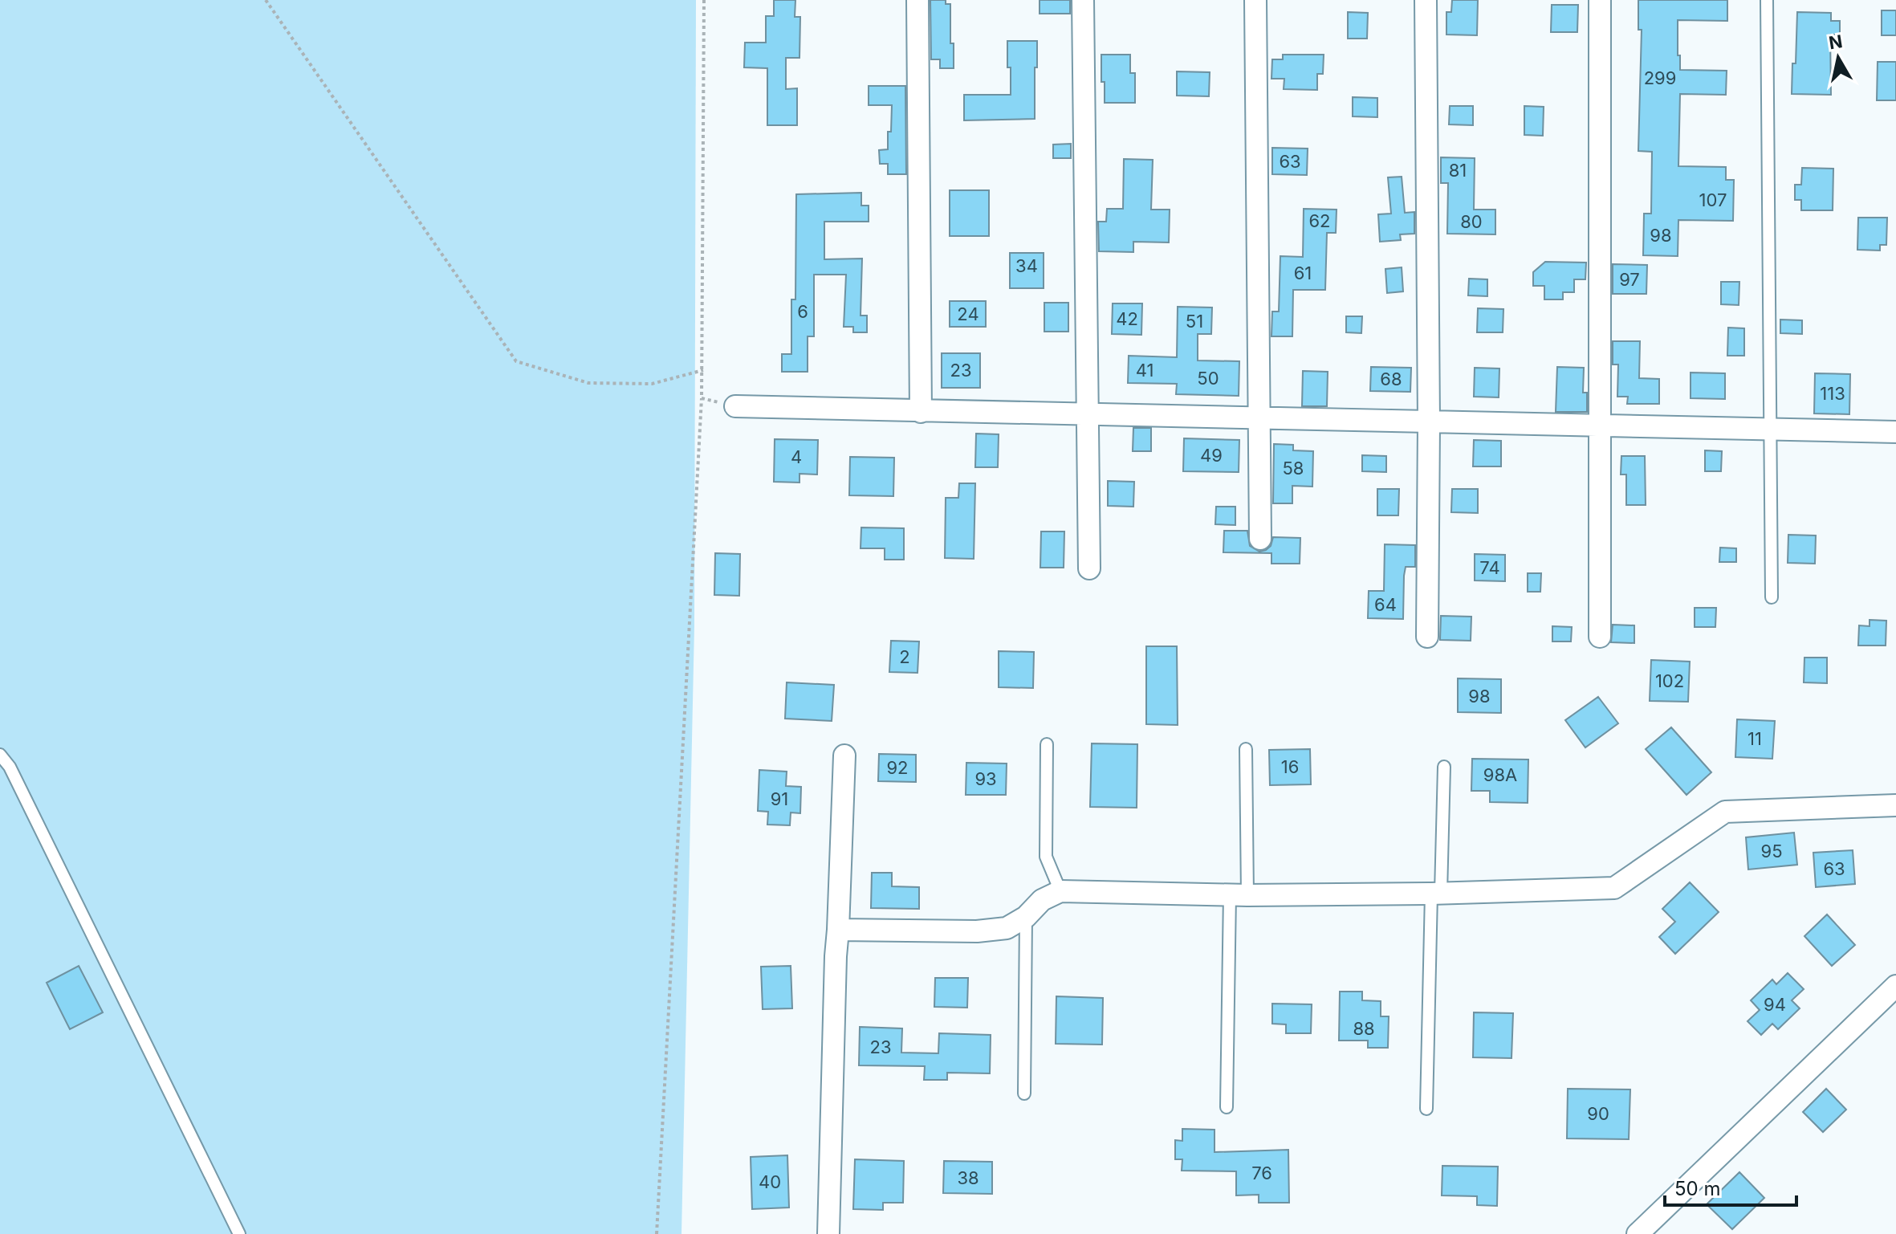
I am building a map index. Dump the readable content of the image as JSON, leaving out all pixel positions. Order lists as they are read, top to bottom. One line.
{"house_numbers":["299","63","81","107","62","80","98","34","61","97","6","24","42","51","23","41","50","68","113","49","4","58","74","64","2","102","98","11","16","92","98А","93","91","95","63","94","88","23","90","76","38","40"],"scale_bar":"50 m","north":"top"}
